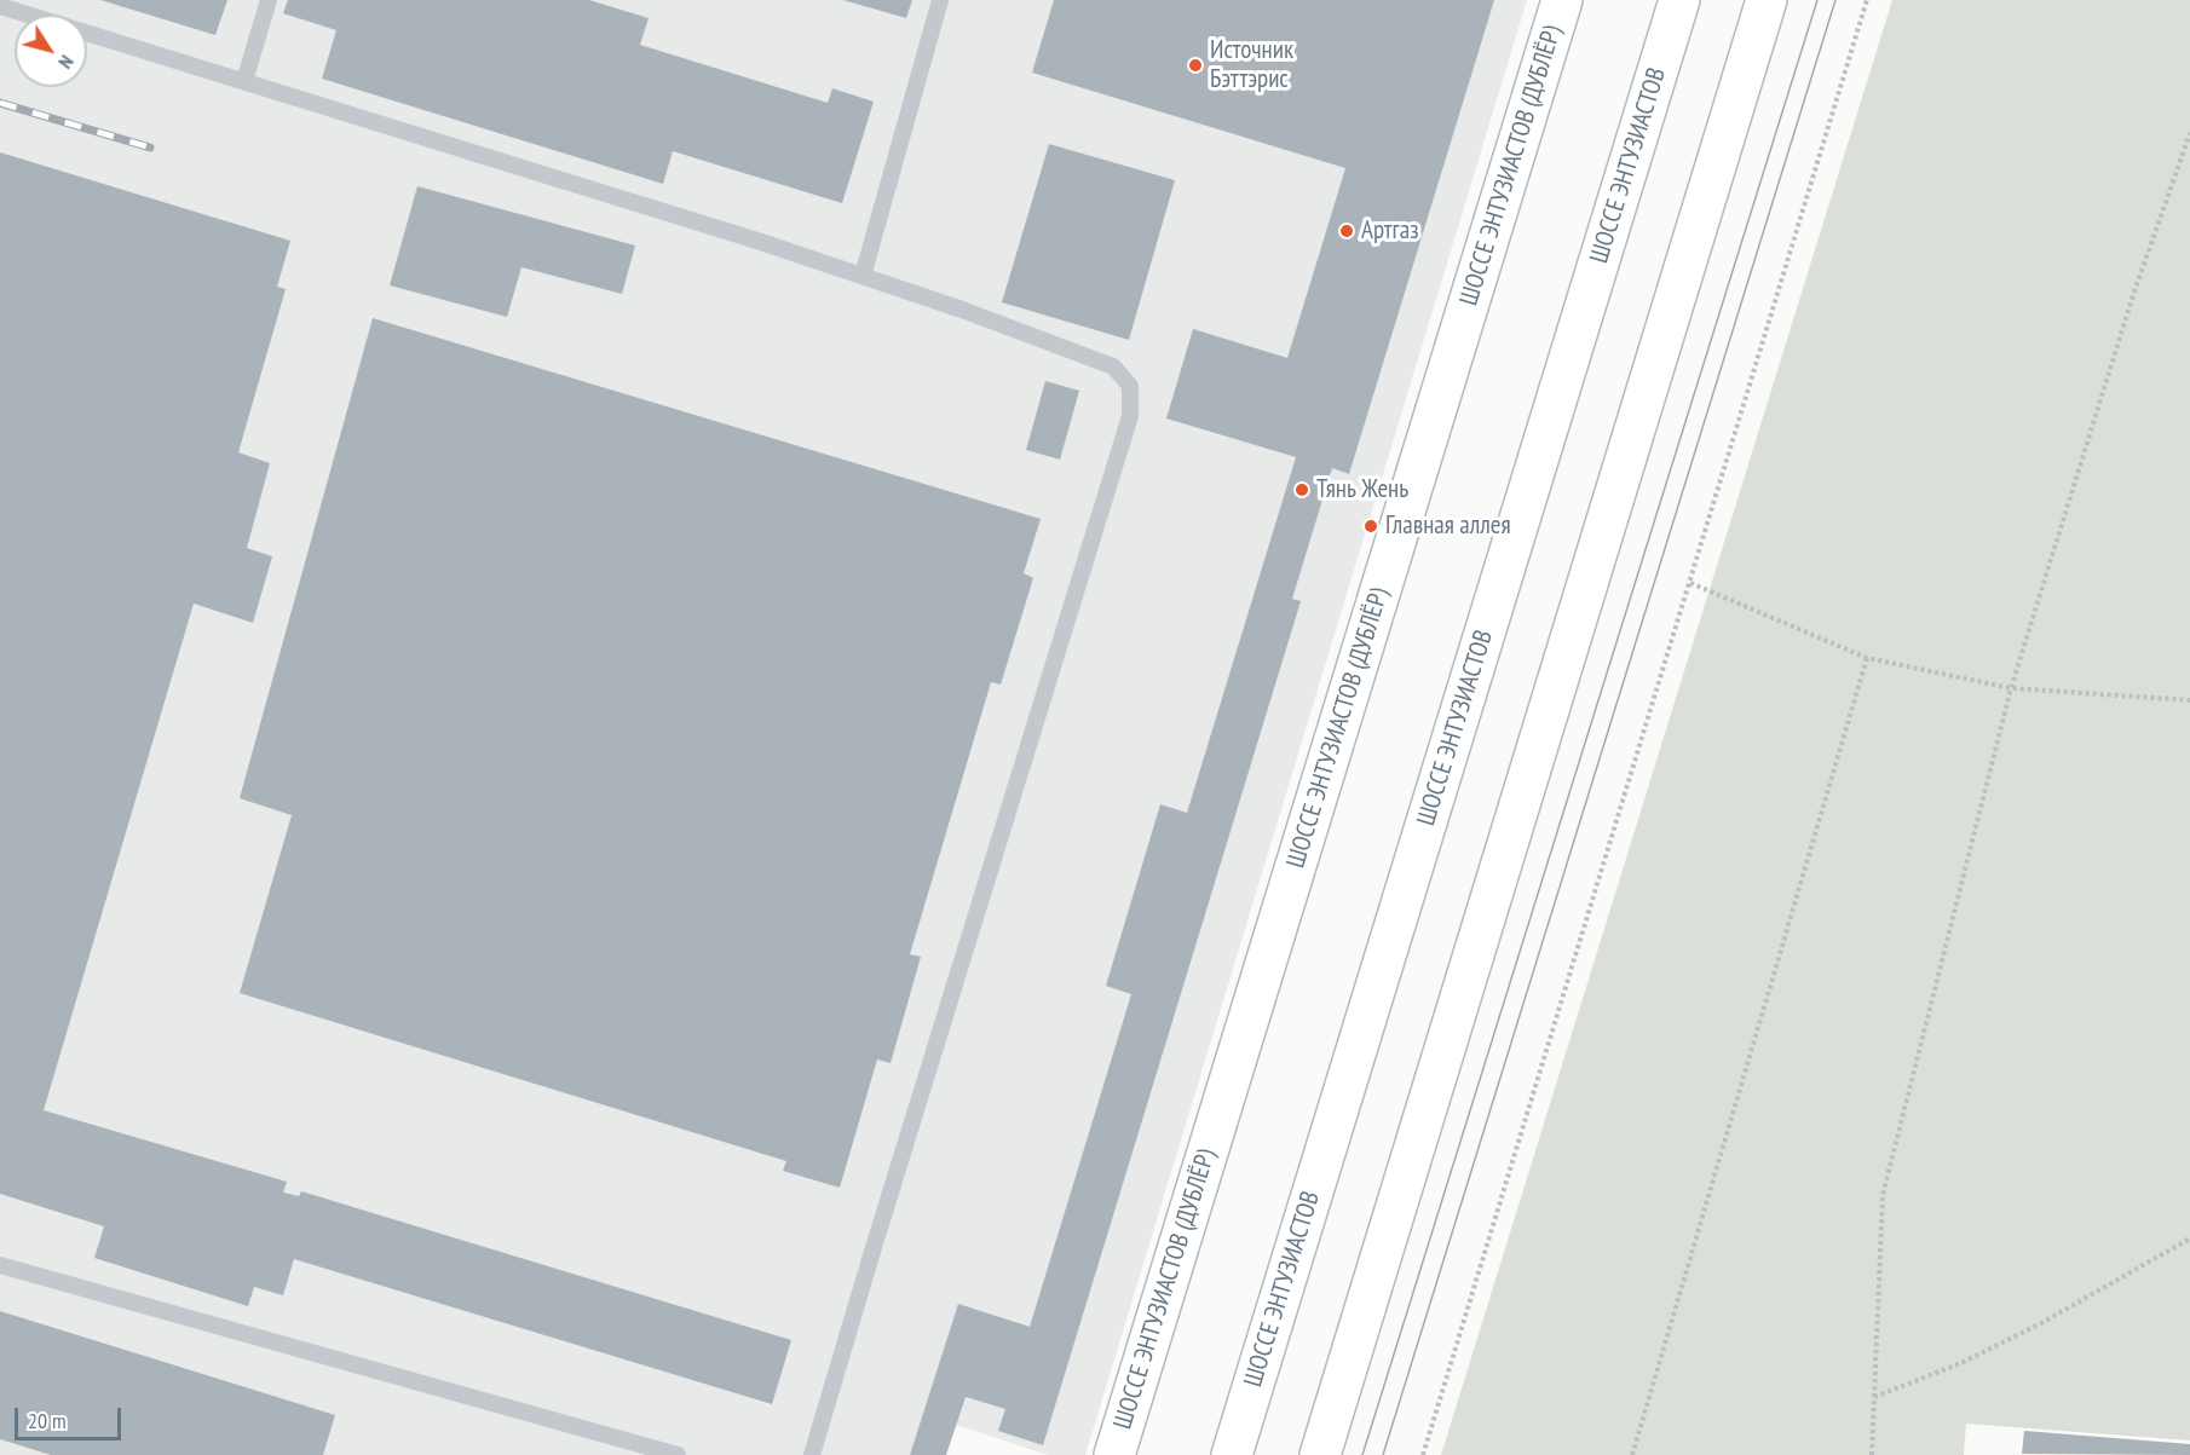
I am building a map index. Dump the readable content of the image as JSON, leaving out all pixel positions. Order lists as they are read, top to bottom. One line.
{"streets":{"main road":["ШОССЕ ЭНТУЗИАСТОВ (ДУБЛЁР)","ШОССЕ ЭНТУЗИАСТОВ"]},"places":["Источник Бэттэрис","Артгаз","Тянь Жень","Главная аллея"],"scale_bar":"20 m","north":"bottom right"}
